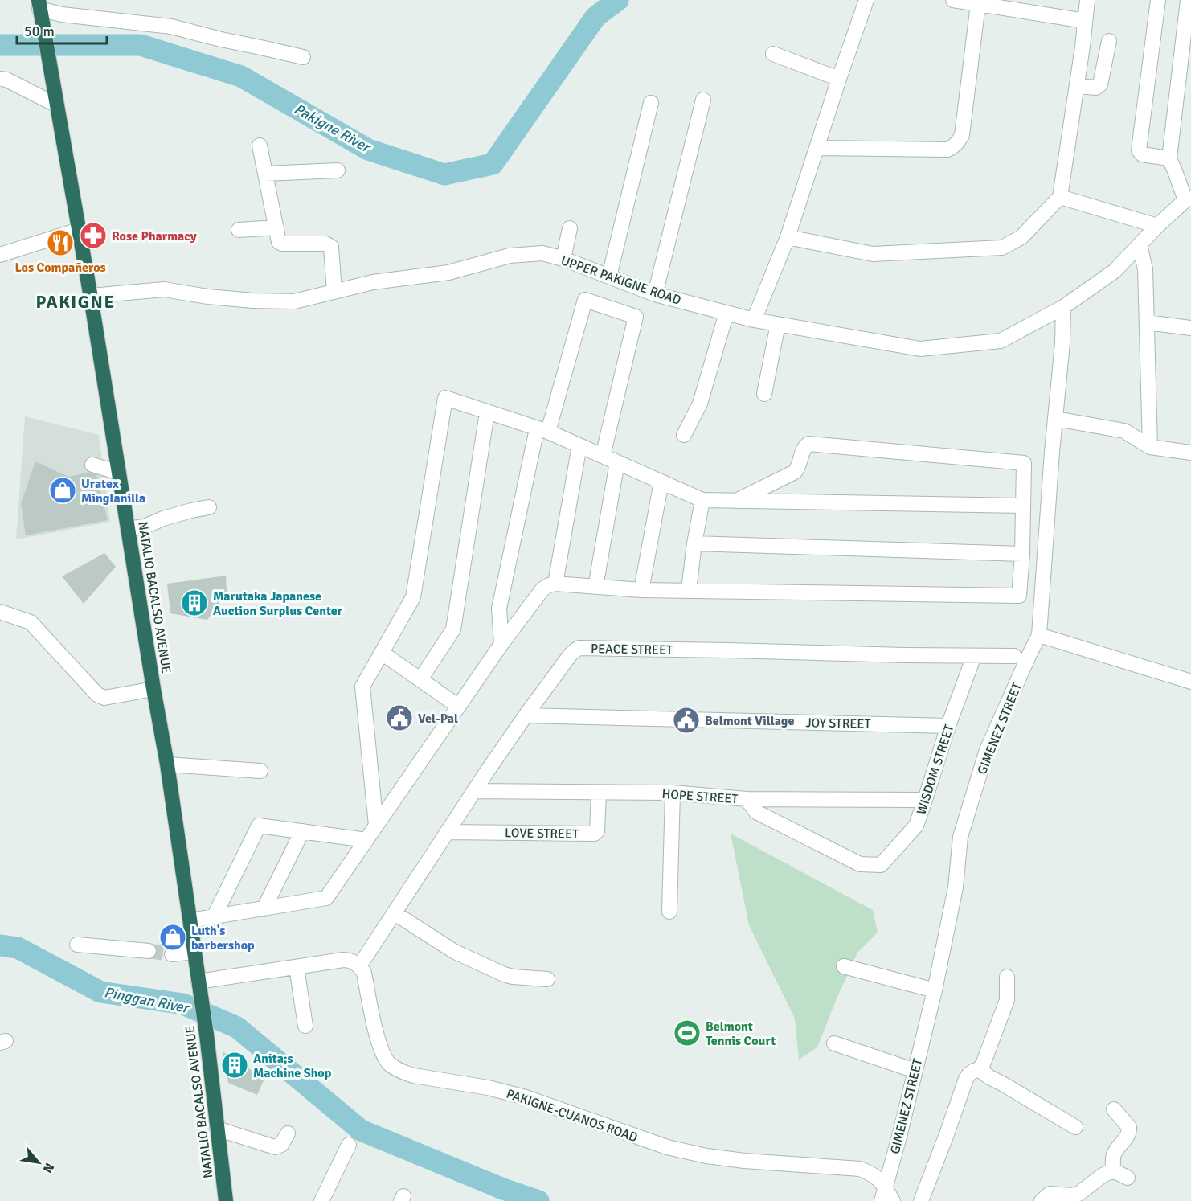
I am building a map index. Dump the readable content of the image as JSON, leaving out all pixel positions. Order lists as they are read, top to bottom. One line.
{"streets":{"highway":["NATALIO BACALSO AVENUE"],"street":["UPPER PAKIGNE ROAD","PEACE STREET","JOY STREET","GIMENEZ STREET","WISDOM STREET","HOPE STREET","LOVE STREET","PAKIGNE-CUANOS ROAD"]},"crossings":[["UPPER PAKIGNE ROAD","NATALIO BACALSO AVENUE"],["UPPER PAKIGNE ROAD","GIMENEZ STREET"],["PEACE STREET","JOY STREET"],["PEACE STREET","WISDOM STREET"],["PEACE STREET","HOPE STREET"],["PEACE STREET","LOVE STREET"],["PEACE STREET","PAKIGNE-CUANOS ROAD"],["JOY STREET","WISDOM STREET"],["GIMENEZ STREET","PAKIGNE-CUANOS ROAD"],["WISDOM STREET","HOPE STREET"],["HOPE STREET","LOVE STREET"]],"districts":["PAKIGNE"],"water":["Pakigne River","Pinggan River"],"places":{"pharmacy":["Rose Pharmacy"],"restaurant":["Los Compañeros"],"shop":["Uratex Minglanilla","Luth's barbershop"],"building":["Marutaka Japanese Auction Surplus Center","Anita;s Machine Shop"],"public building":["Vel-Pal","Belmont Village"],"sports":["Belmont Tennis Court"]},"scale_bar":"50 m","north":"bottom right"}
